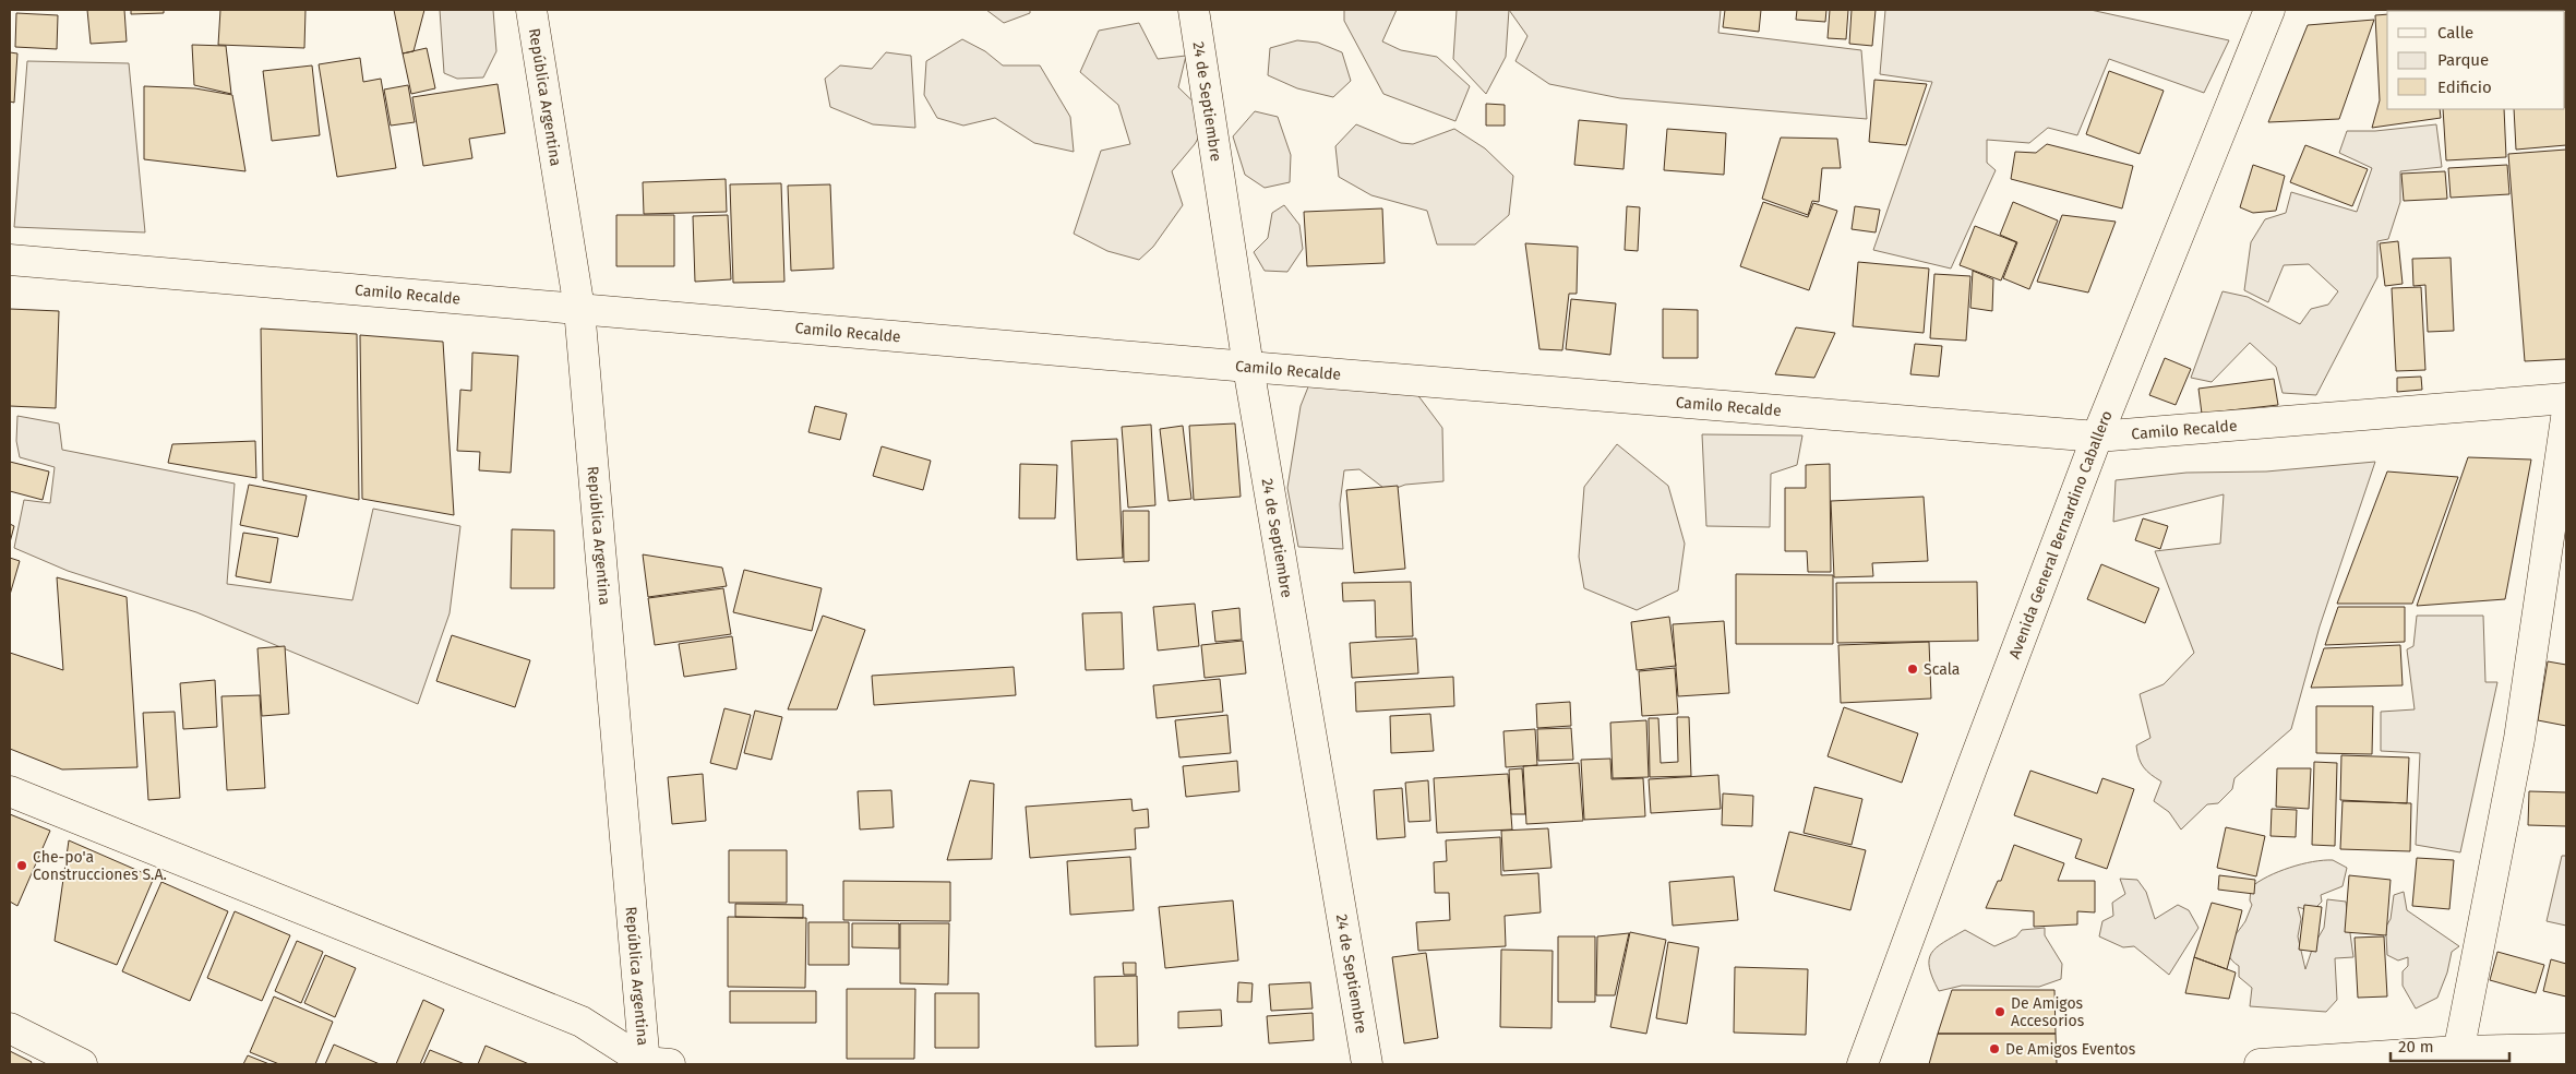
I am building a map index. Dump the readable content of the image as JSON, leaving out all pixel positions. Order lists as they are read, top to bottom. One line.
{"streets":{"street":["República Argentina","24 de Septiembre","Camilo Recalde","Avenida General Bernardino Caballero"]},"crossings":[["República Argentina","Camilo Recalde"],["24 de Septiembre","Camilo Recalde"],["Camilo Recalde","Avenida General Bernardino Caballero"]],"places":["Scala","Che-po'a Construcciones S.A.","De Amigos Accesorios","De Amigos Eventos"],"legend":["Calle","Parque","Edificio"],"scale_bar":"20 m"}
